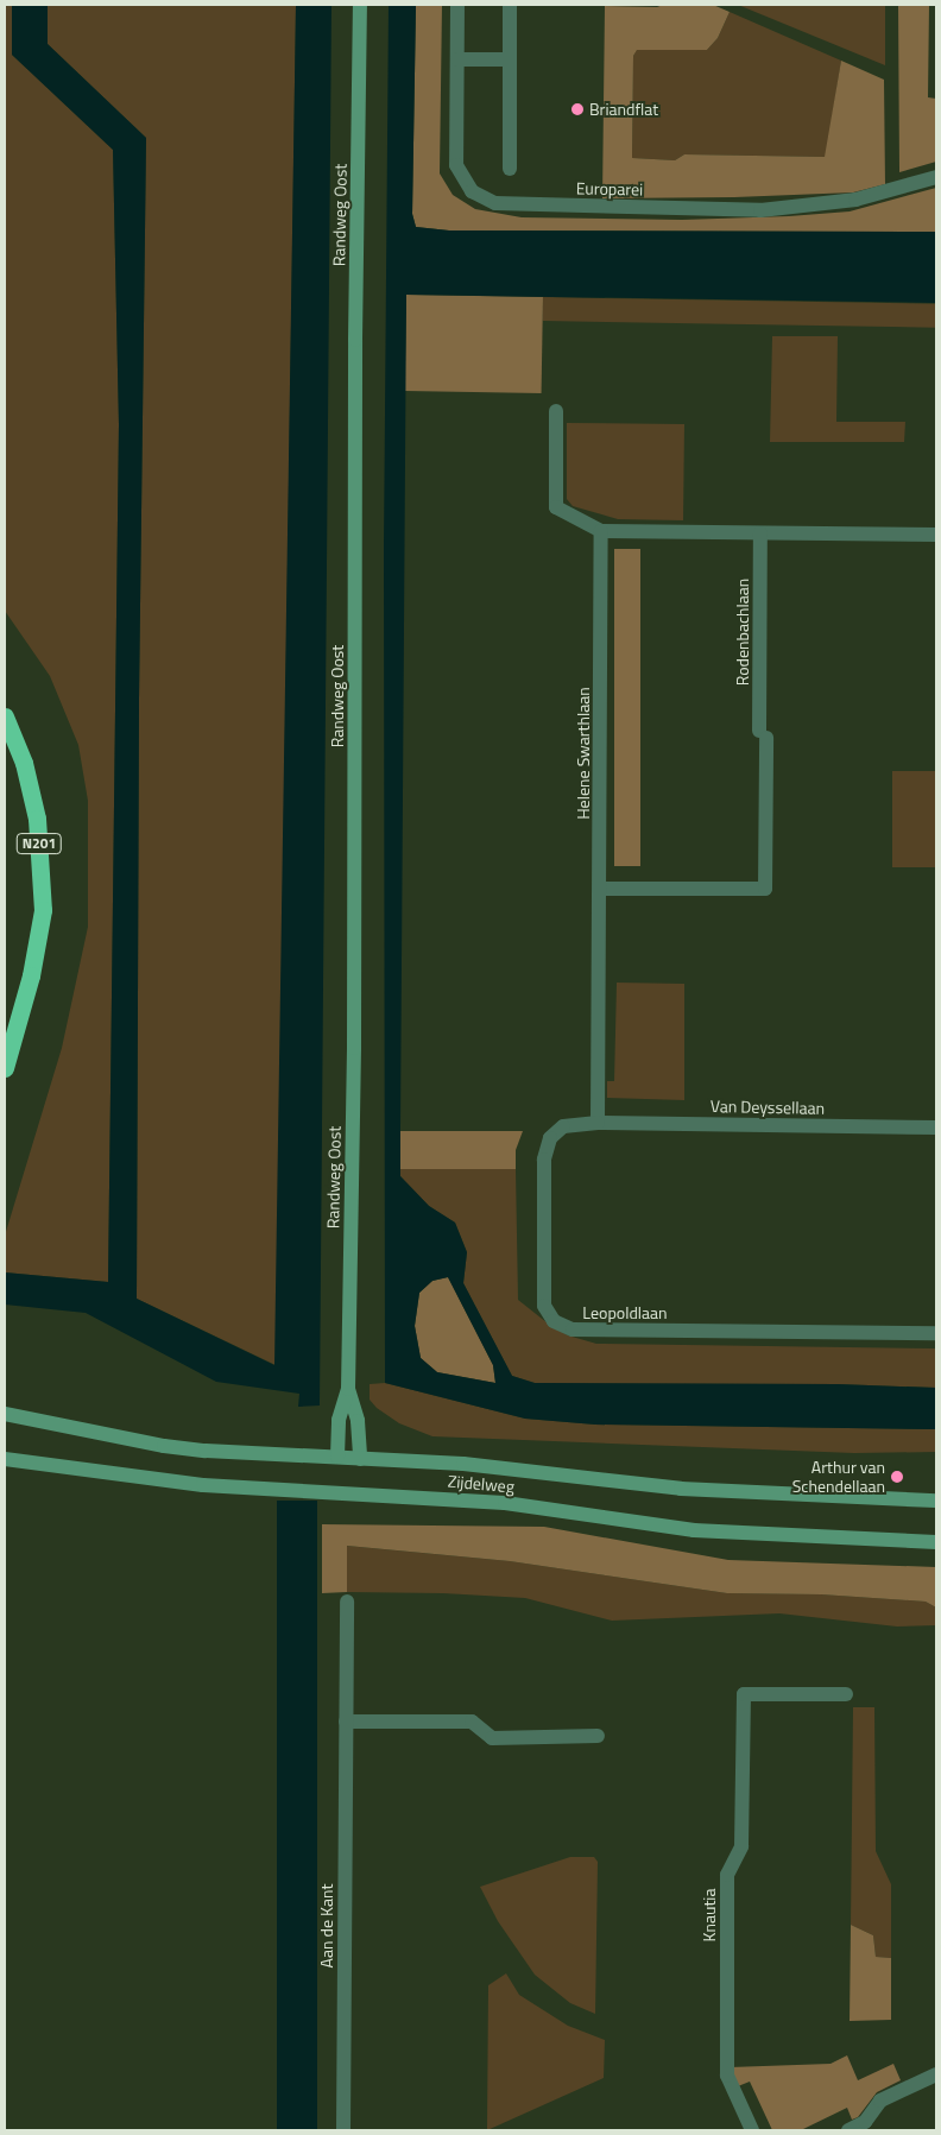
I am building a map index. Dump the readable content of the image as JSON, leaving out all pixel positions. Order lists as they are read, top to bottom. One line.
{"streets":{"highway":["N201"],"main road":["Randweg Oost","Zijdelweg"],"street":["Europarei","Rodenbachlaan","Helene Swarthlaan","Van Deyssellaan","Leopoldlaan","Knautia","Aan de Kant"]},"crossings":[["Randweg Oost","Zijdelweg"],["Rodenbachlaan","Helene Swarthlaan"],["Helene Swarthlaan","Van Deyssellaan"],["Helene Swarthlaan","Leopoldlaan"],["Van Deyssellaan","Leopoldlaan"]],"places":["Briandflat","Arthur van Schendellaan"]}
